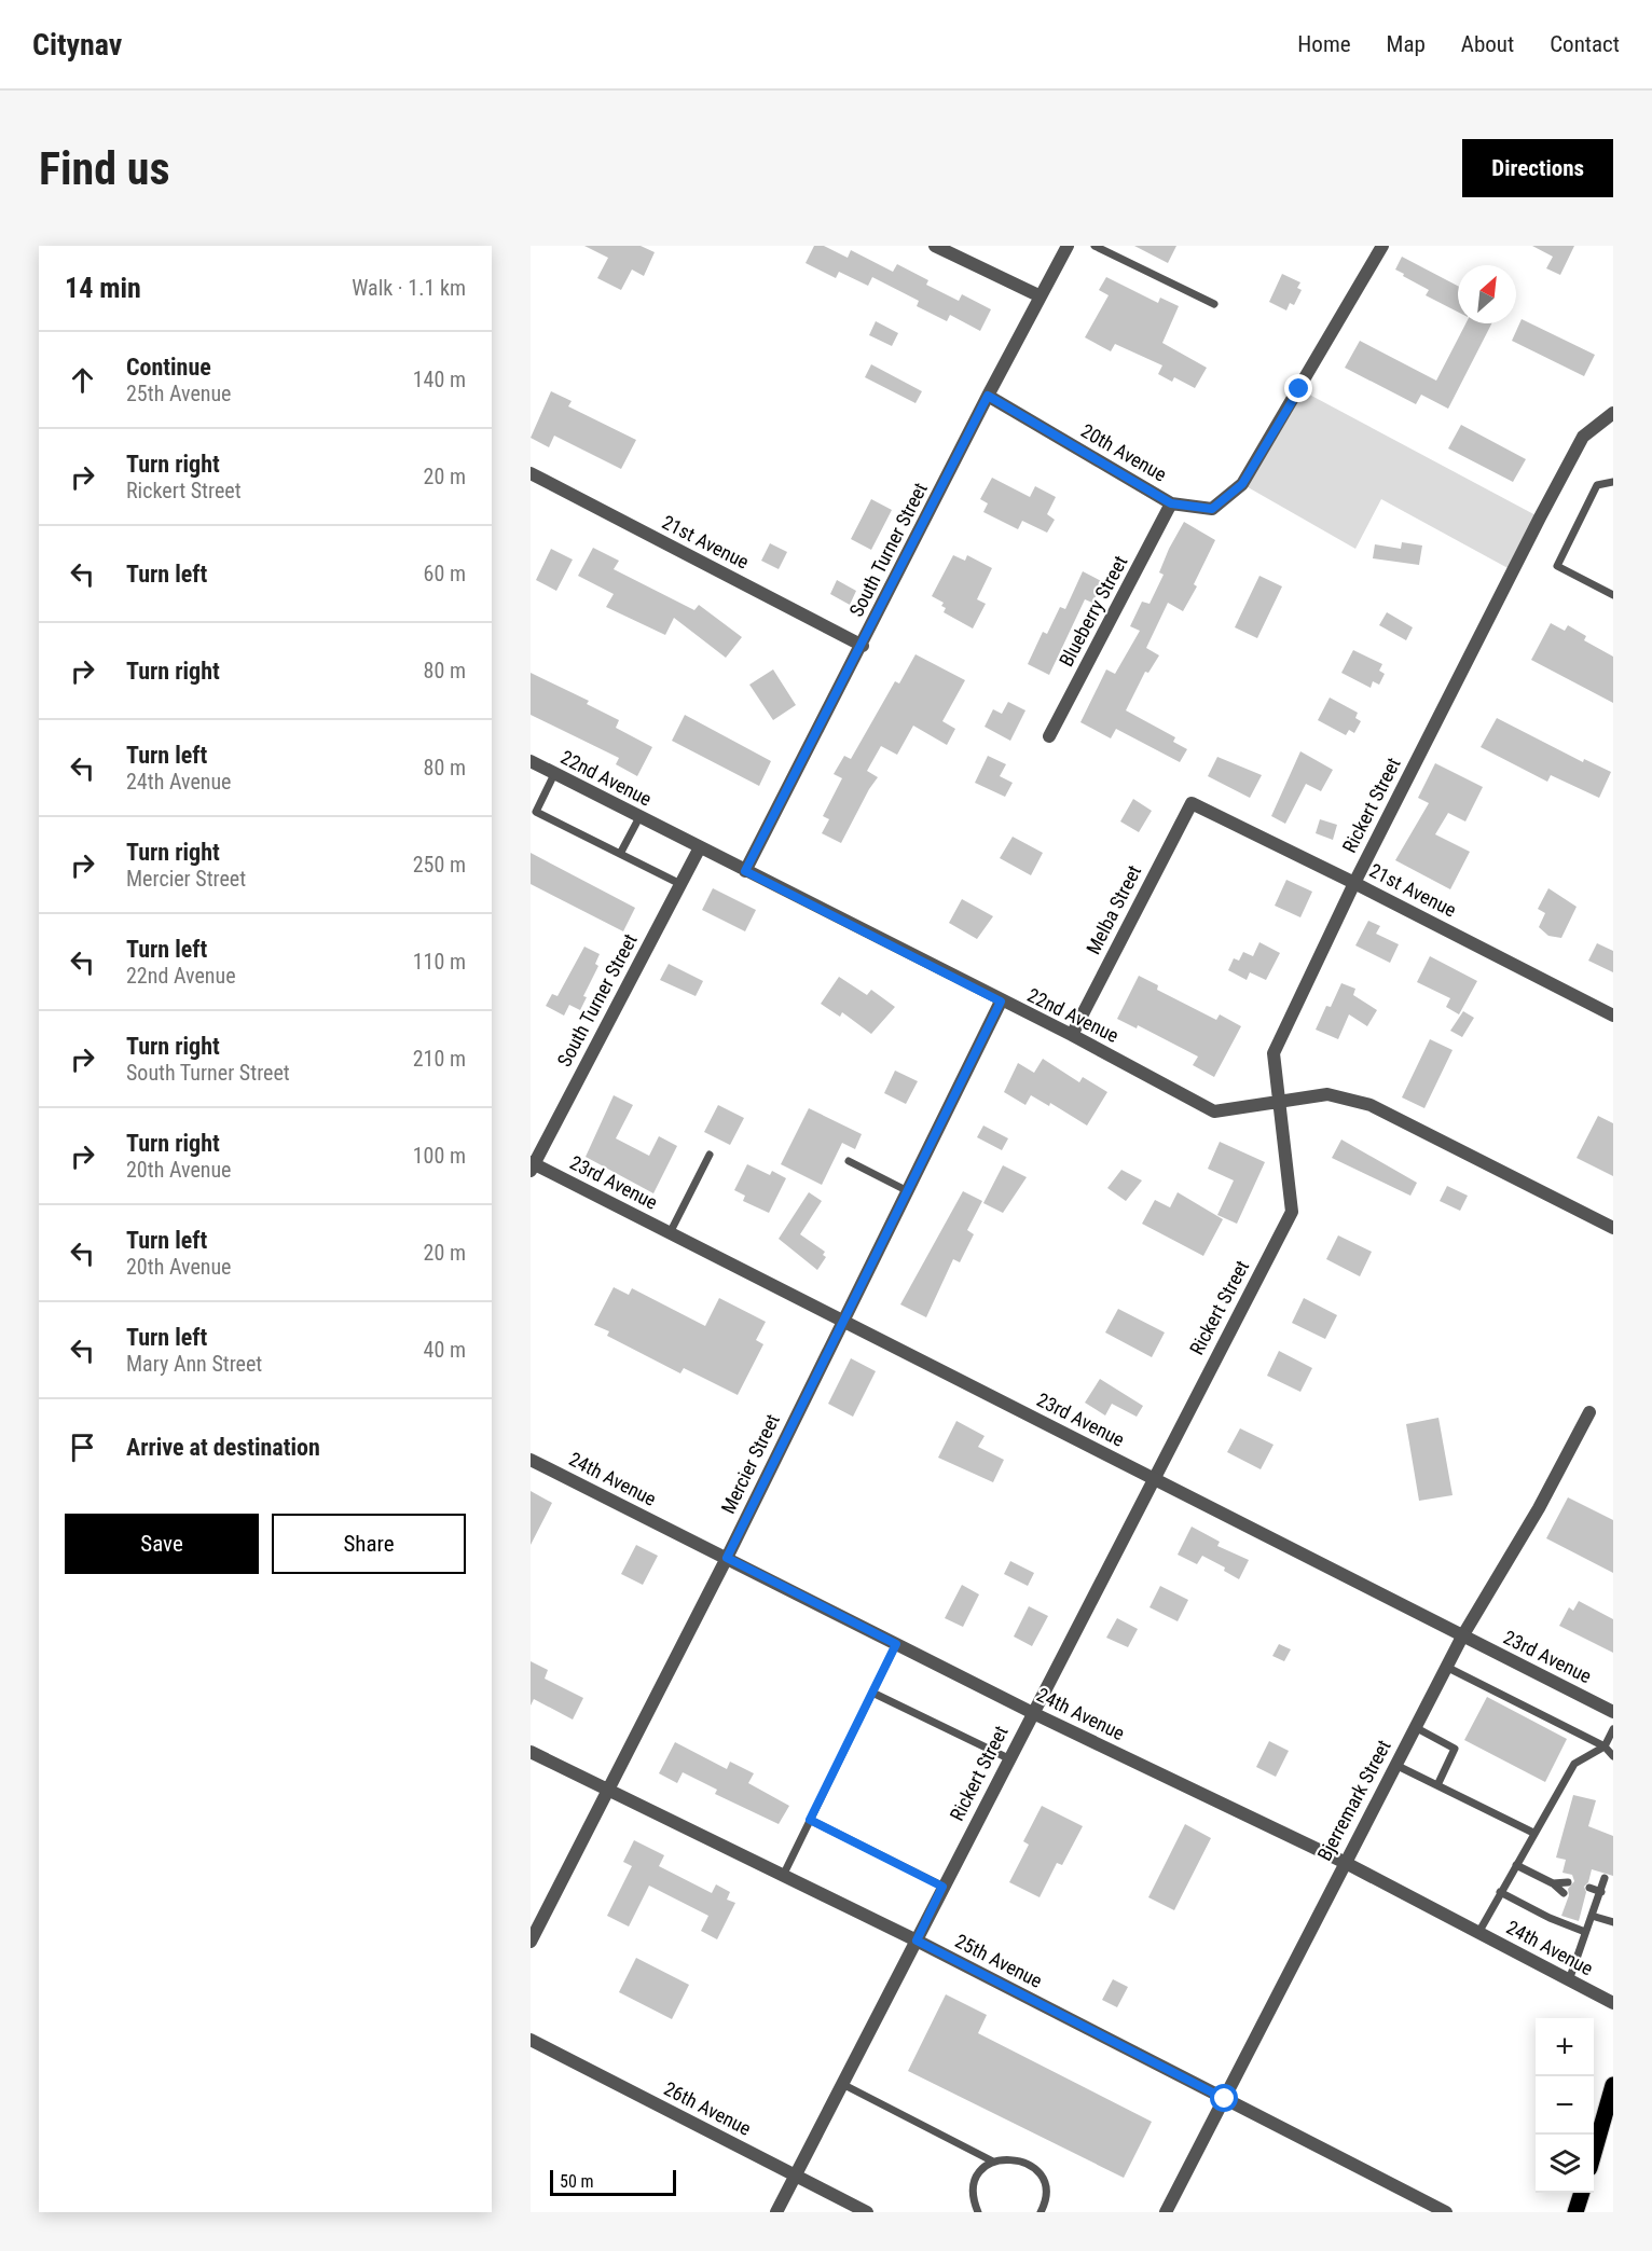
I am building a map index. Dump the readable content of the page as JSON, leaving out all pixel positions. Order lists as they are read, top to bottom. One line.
{"streets":{"street":["20th Avenue","21st Avenue","South Turner Street","Blueberry Street","22nd Avenue","Rickert Street","Melba Street","23rd Avenue","Mercier Street","24th Avenue","Bjerremark Street","25th Avenue","26th Avenue"]},"crossings":[["20th Avenue","South Turner Street"],["20th Avenue","Blueberry Street"],["21st Avenue","South Turner Street"],["21st Avenue","Rickert Street"],["21st Avenue","Melba Street"],["South Turner Street","22nd Avenue"],["South Turner Street","23rd Avenue"],["22nd Avenue","Rickert Street"],["22nd Avenue","Melba Street"],["22nd Avenue","Mercier Street"],["Rickert Street","23rd Avenue"],["Rickert Street","24th Avenue"],["Rickert Street","25th Avenue"],["Rickert Street","26th Avenue"],["23rd Avenue","Mercier Street"],["23rd Avenue","Bjerremark Street"],["Mercier Street","24th Avenue"],["Mercier Street","25th Avenue"],["24th Avenue","Bjerremark Street"],["Bjerremark Street","25th Avenue"]],"scale_bar":"50 m","north":"top right","page":{"header":"Citynav","nav":["Home","Map","About","Contact"],"buttons":["Directions",["Save","Share"]],"title":"Find us","heading":["14 min","Walk · 1.1 km"],"list":[["Continue","25th Avenue","140 m"],["Turn right","Rickert Street","20 m"],["Turn left","60 m"],["Turn right","80 m"],["Turn left","24th Avenue","80 m"],["Turn right","Mercier Street","250 m"],["Turn left","22nd Avenue","110 m"],["Turn right","South Turner Street","210 m"],["Turn right","20th Avenue","100 m"],["Turn left","20th Avenue","20 m"],["Turn left","Mary Ann Street","40 m"],"Arrive at destination"],"map_buttons":["+","−"],"scale":"50 m"}}
